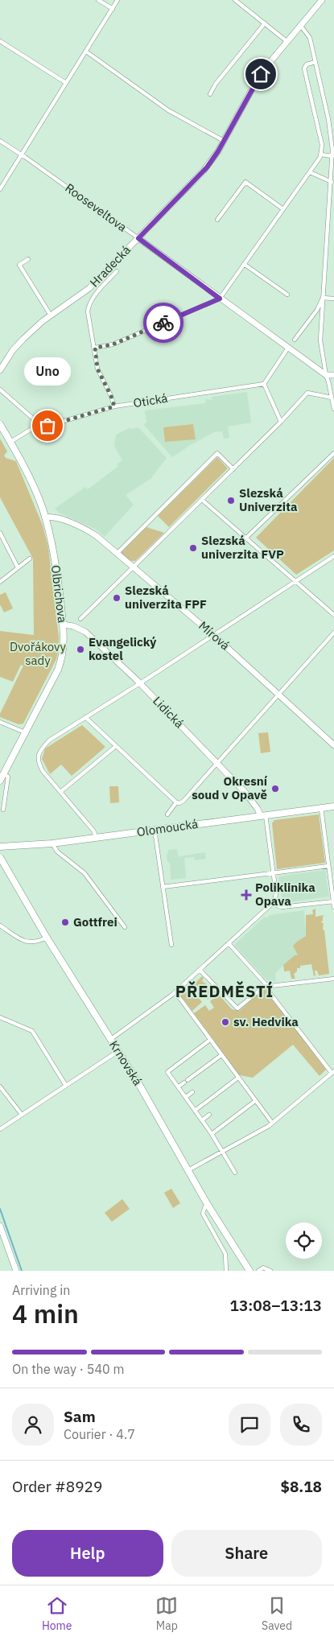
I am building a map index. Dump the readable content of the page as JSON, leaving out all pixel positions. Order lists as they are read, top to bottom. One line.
{"streets":{"main road":["Olbrichova","Olomoucká","Krnovská"],"street":["Rooseveltova","Hradecká","Otická","Mírová","Lidická"]},"crossings":[["Rooseveltova","Hradecká"],["Olbrichova","Mírová"],["Olbrichova","Lidická"],["Lidická","Olomoucká"]],"districts":["PŘEDMĚSTÍ"],"parks":["Dvořákovy sady"],"places":{"other":["Uno","Slezská Univerzita","Slezská univerzita FVP","Slezská univerzita FPF","Evangelický kostel","Okresní soud v Opavě","Gottfrei","sv. Hedvika"],"health":["Poliklinika Opava"]},"page":{"bubble":"Uno","heading":["4 min","Arriving in","13:08–13:13"],"panel":["Sam","Courier · 4.7","Order #8929","$8.18"],"bar":"On the way · 540 m","buttons":["Help","Share"],"tabs":["Home","Map","Saved"]}}
